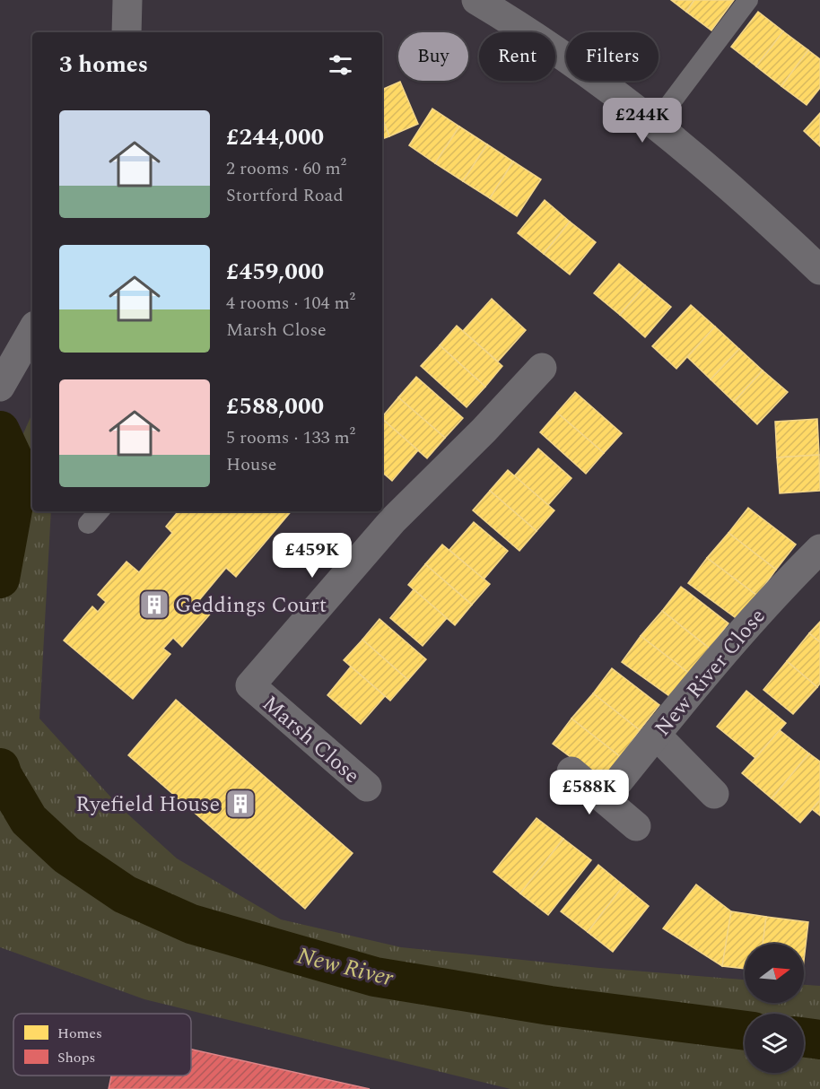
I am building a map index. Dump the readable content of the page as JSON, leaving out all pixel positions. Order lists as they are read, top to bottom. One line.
{"streets":{"street":["New River Close","Marsh Close"]},"water":["New River"],"places":{"building":["Geddings Court","Ryefield House"]},"legend":["Homes","Shops"],"north":"right","page":{"chip":["Buy","Rent","Filters"],"heading":"3 homes","list":[{"name":"£244,000","note":"2 rooms · 60 m² · Stortford Road"},{"name":"£459,000","note":"4 rooms · 104 m² · Marsh Close"},{"name":"£588,000","note":"5 rooms · 133 m² · House"}],"price":["£244K","£459K","£588K"]}}
